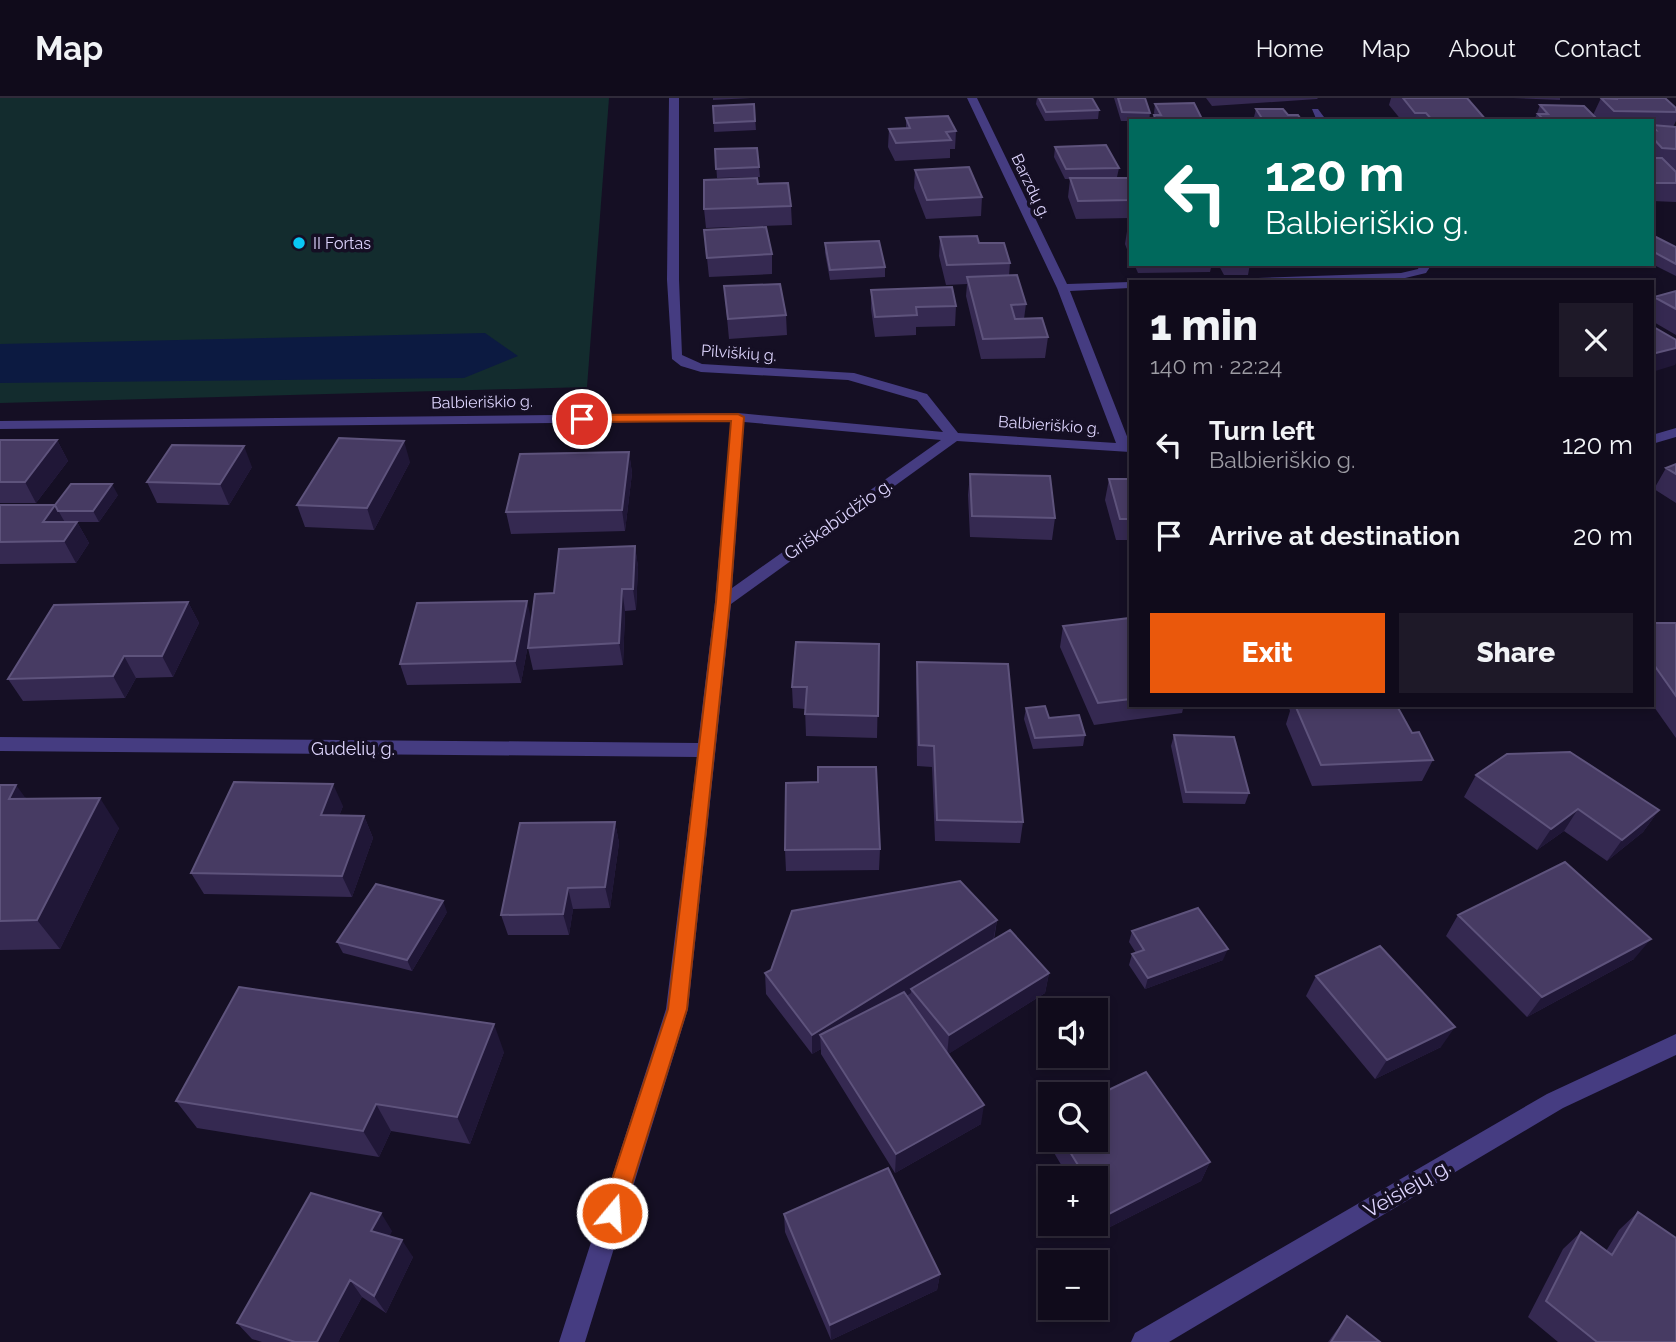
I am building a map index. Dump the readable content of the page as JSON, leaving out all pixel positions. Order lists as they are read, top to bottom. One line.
{"streets":{"street":["Barzdų g.","Pilviškių g.","Balbieriškio g.","Griškabūdžio g.","Gudelių g.","Veisiejų g."]},"crossings":[["Barzdų g.","Balbieriškio g."],["Pilviškių g.","Balbieriškio g."],["Pilviškių g.","Griškabūdžio g."],["Balbieriškio g.","Griškabūdžio g."]],"places":["II Fortas"],"page":{"header":"Map","nav":["Home","Map","About","Contact"],"turn":["120 m","Balbieriškio g."],"heading":["1 min","140 m · 22:24"],"list":[{"name":"Turn left","note":"Balbieriškio g.","value":"120 m"},{"name":"Arrive at destination","value":"20 m"}],"buttons":["Exit","Share"],"map_buttons":["+","−"]}}
